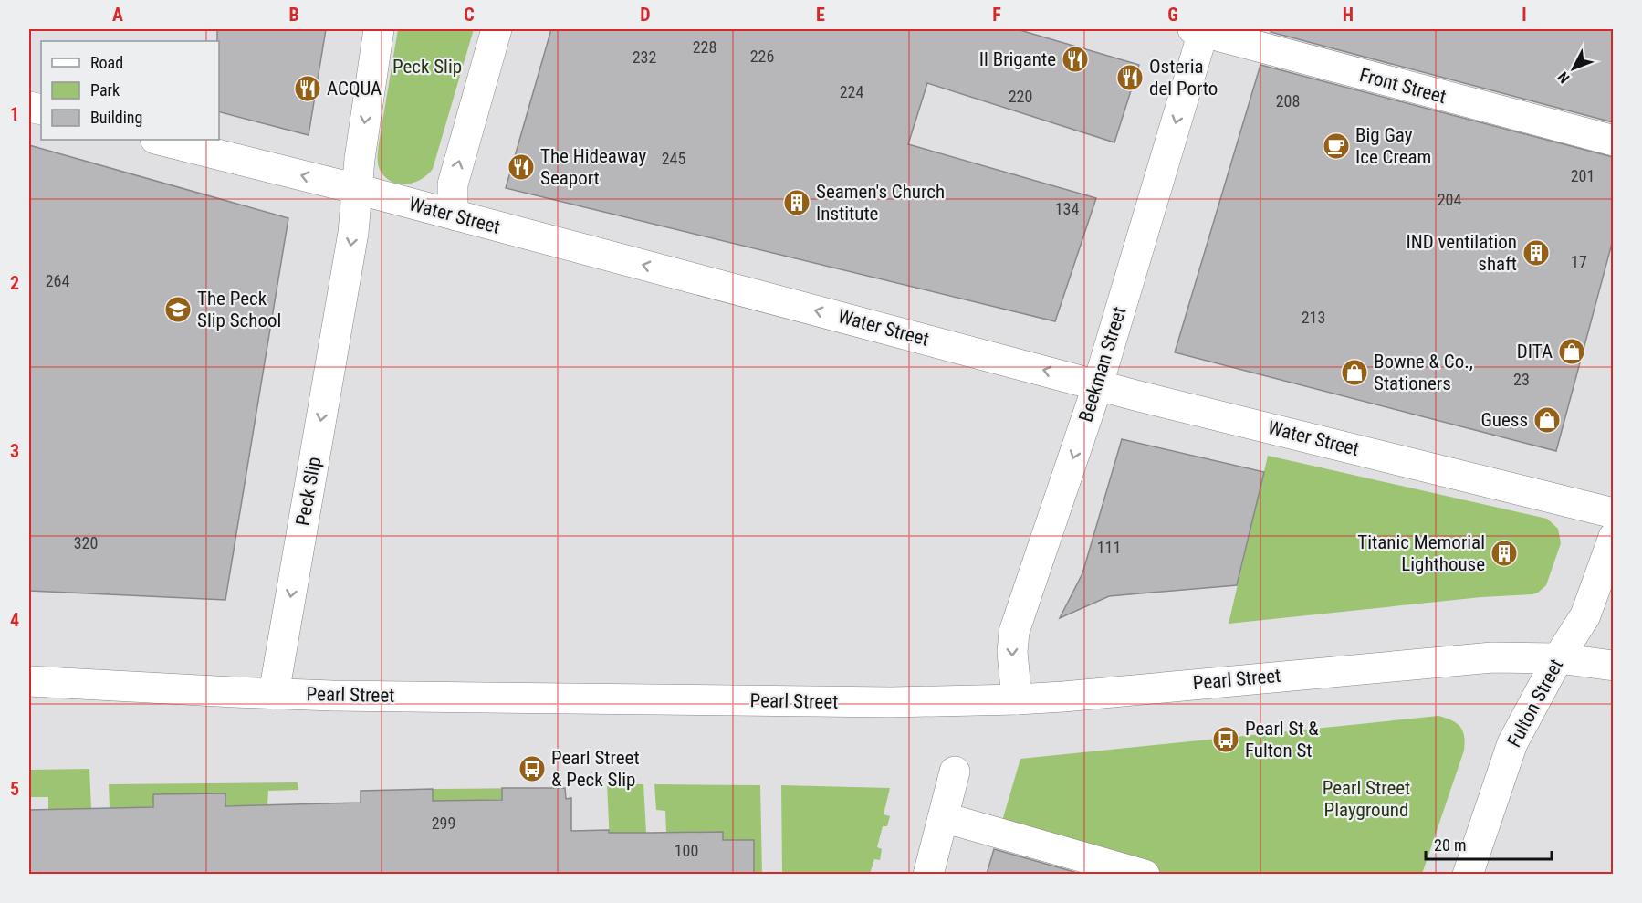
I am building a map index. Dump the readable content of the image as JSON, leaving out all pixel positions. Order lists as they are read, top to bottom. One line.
{"streets":{"street":["Front Street","Water Street","Beekman Street","Peck Slip","Pearl Street","Fulton Street"]},"crossings":[["Front Street","Beekman Street"],["Water Street","Beekman Street"],["Water Street","Peck Slip"],["Beekman Street","Pearl Street"],["Peck Slip","Pearl Street"],["Pearl Street","Fulton Street"]],"one_way":["Water Street","Beekman Street","Peck Slip"],"parks":["Peck Slip","Pearl Street Playground"],"places":{"restaurant":["Il Brigante","Osteria del Porto","ACQUA","The Hideaway Seaport"],"cafe":["Big Gay Ice Cream"],"building":["Seamen's Church Institute","IND ventilation shaft","Titanic Memorial Lighthouse"],"school or university":["The Peck Slip School"],"shop":["DITA","Bowne & Co., Stationers","Guess"],"bus stop":["Pearl St & Fulton St","Pearl Street & Peck Slip"]},"house_numbers":["228","226","232","224","220","208","245","201","204","134","17","264","213","23","320","111","299","100"],"legend":["Road","Park","Building"],"scale_bar":"20 m","north":"bottom left","grid":{"columns":["A","B","C","D","E","F","G","H","I"],"rows":["1","2","3","4","5"]}}
